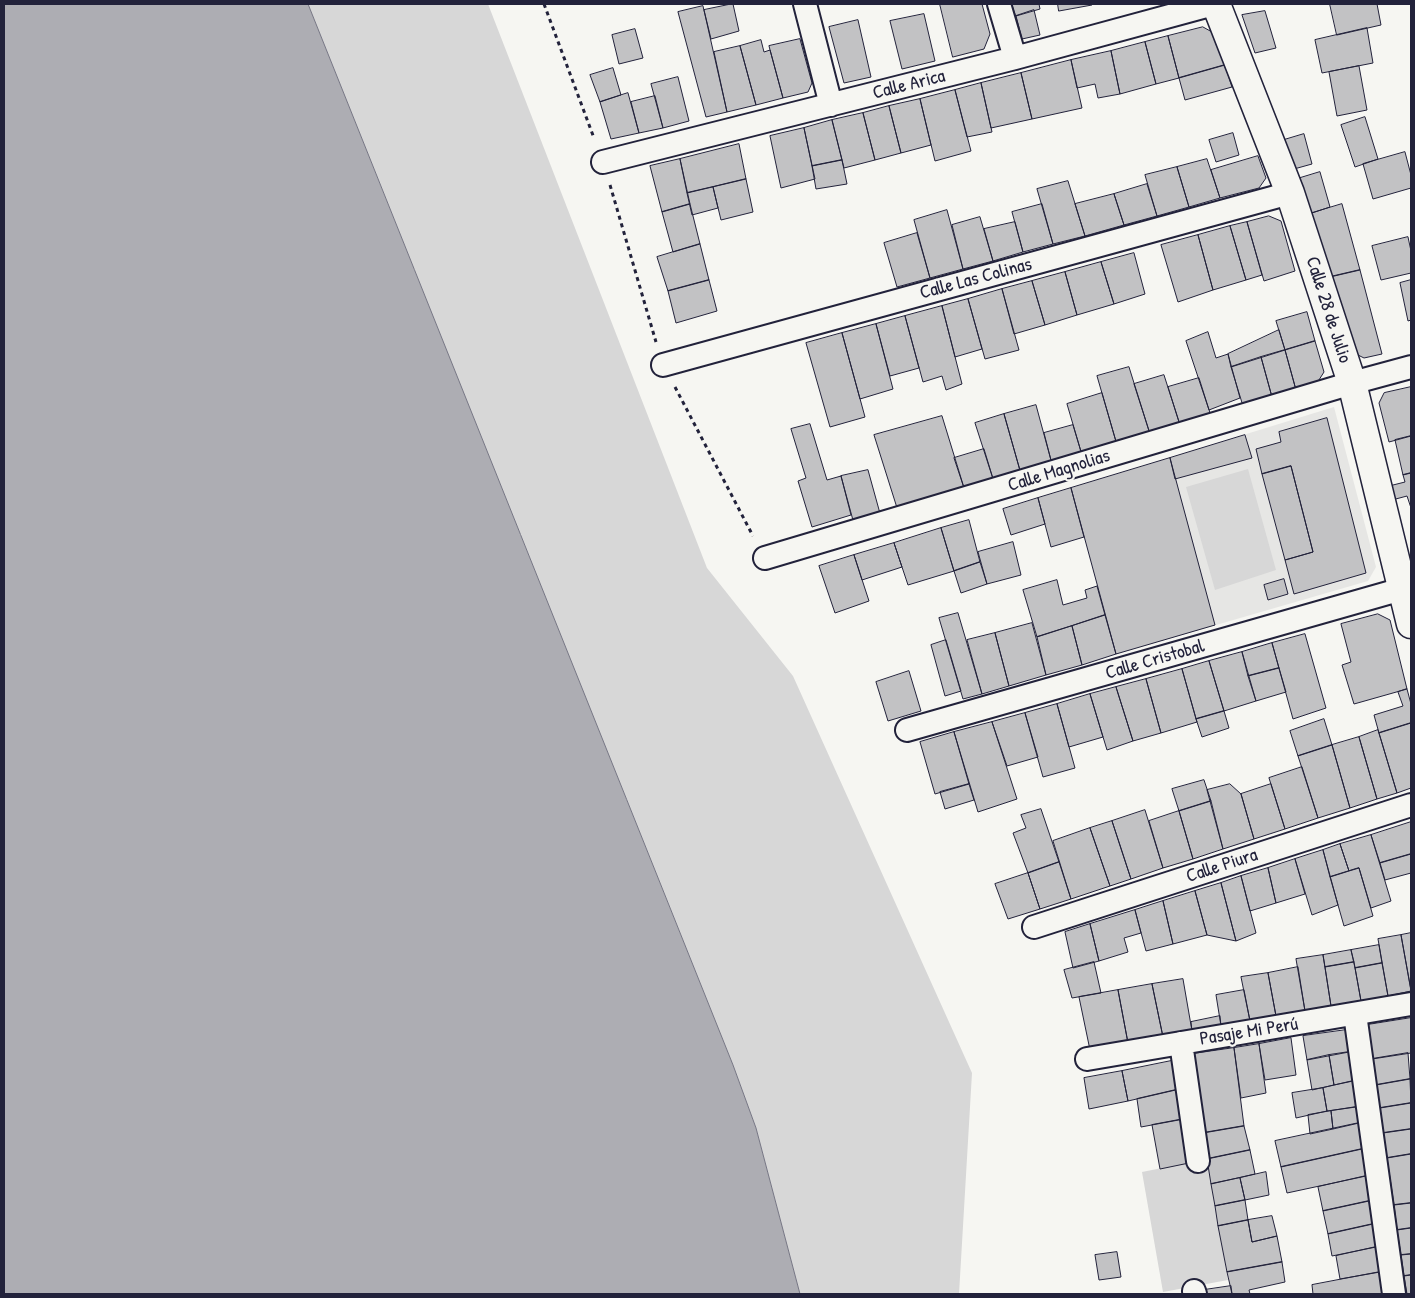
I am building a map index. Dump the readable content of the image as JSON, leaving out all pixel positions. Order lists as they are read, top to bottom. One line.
{"streets":{"street":["Calle Arica","Calle Las Colinas","Calle 28 de Julio","Calle Magnolias","Calle Cristobal","Calle Piura","Pasaje Mi Perú"]},"crossings":[["Calle Arica","Calle 28 de Julio"],["Calle Las Colinas","Calle 28 de Julio"],["Calle 28 de Julio","Calle Magnolias"],["Calle 28 de Julio","Calle Cristobal"]]}
